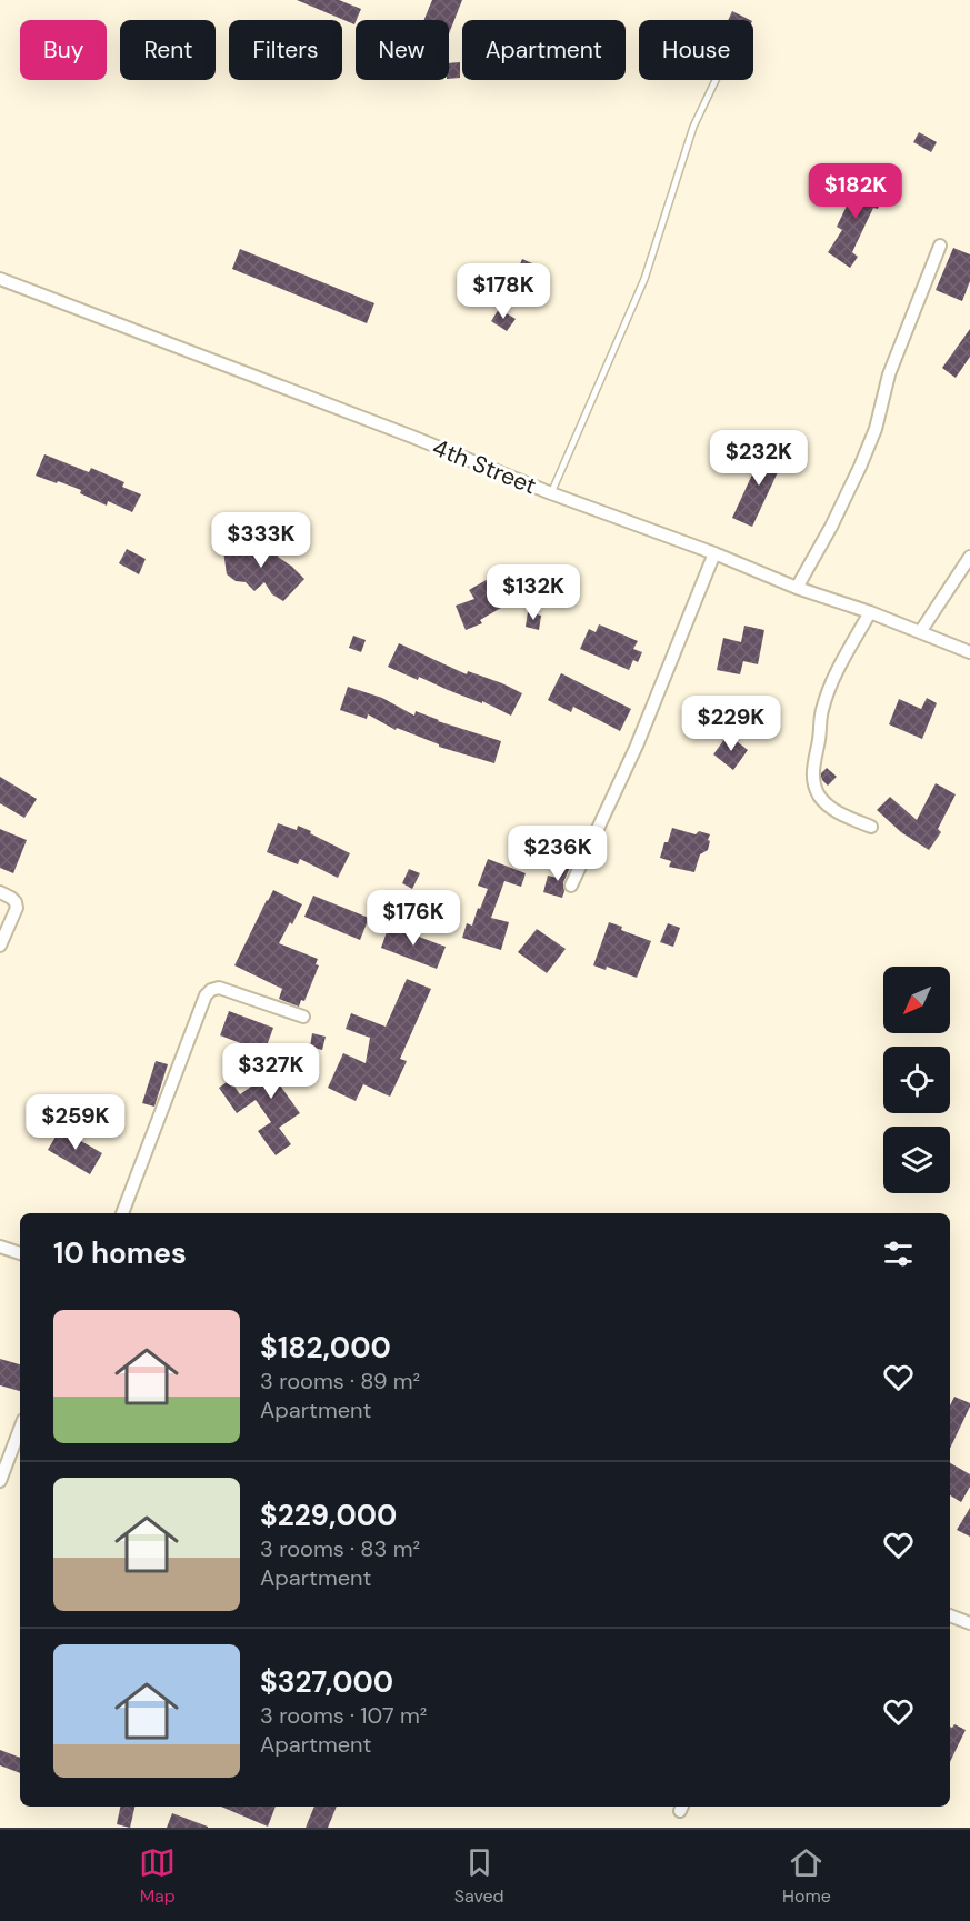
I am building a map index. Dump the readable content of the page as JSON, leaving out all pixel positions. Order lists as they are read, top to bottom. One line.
{"streets":{"street":["4th Street"]},"north":"bottom left","page":{"chip":["Buy","Rent","Filters","New","Apartment","House"],"price":["$182K","$178K","$232K","$333K","$132K","$229K","$236K","$176K","$327K","$259K"],"heading":"10 homes","list":[{"name":"$182,000","note":"3 rooms · 89 m² · Apartment"},{"name":"$229,000","note":"3 rooms · 83 m² · Apartment"},{"name":"$327,000","note":"3 rooms · 107 m² · Apartment"}],"tabs":["Map","Saved","Home"]}}
